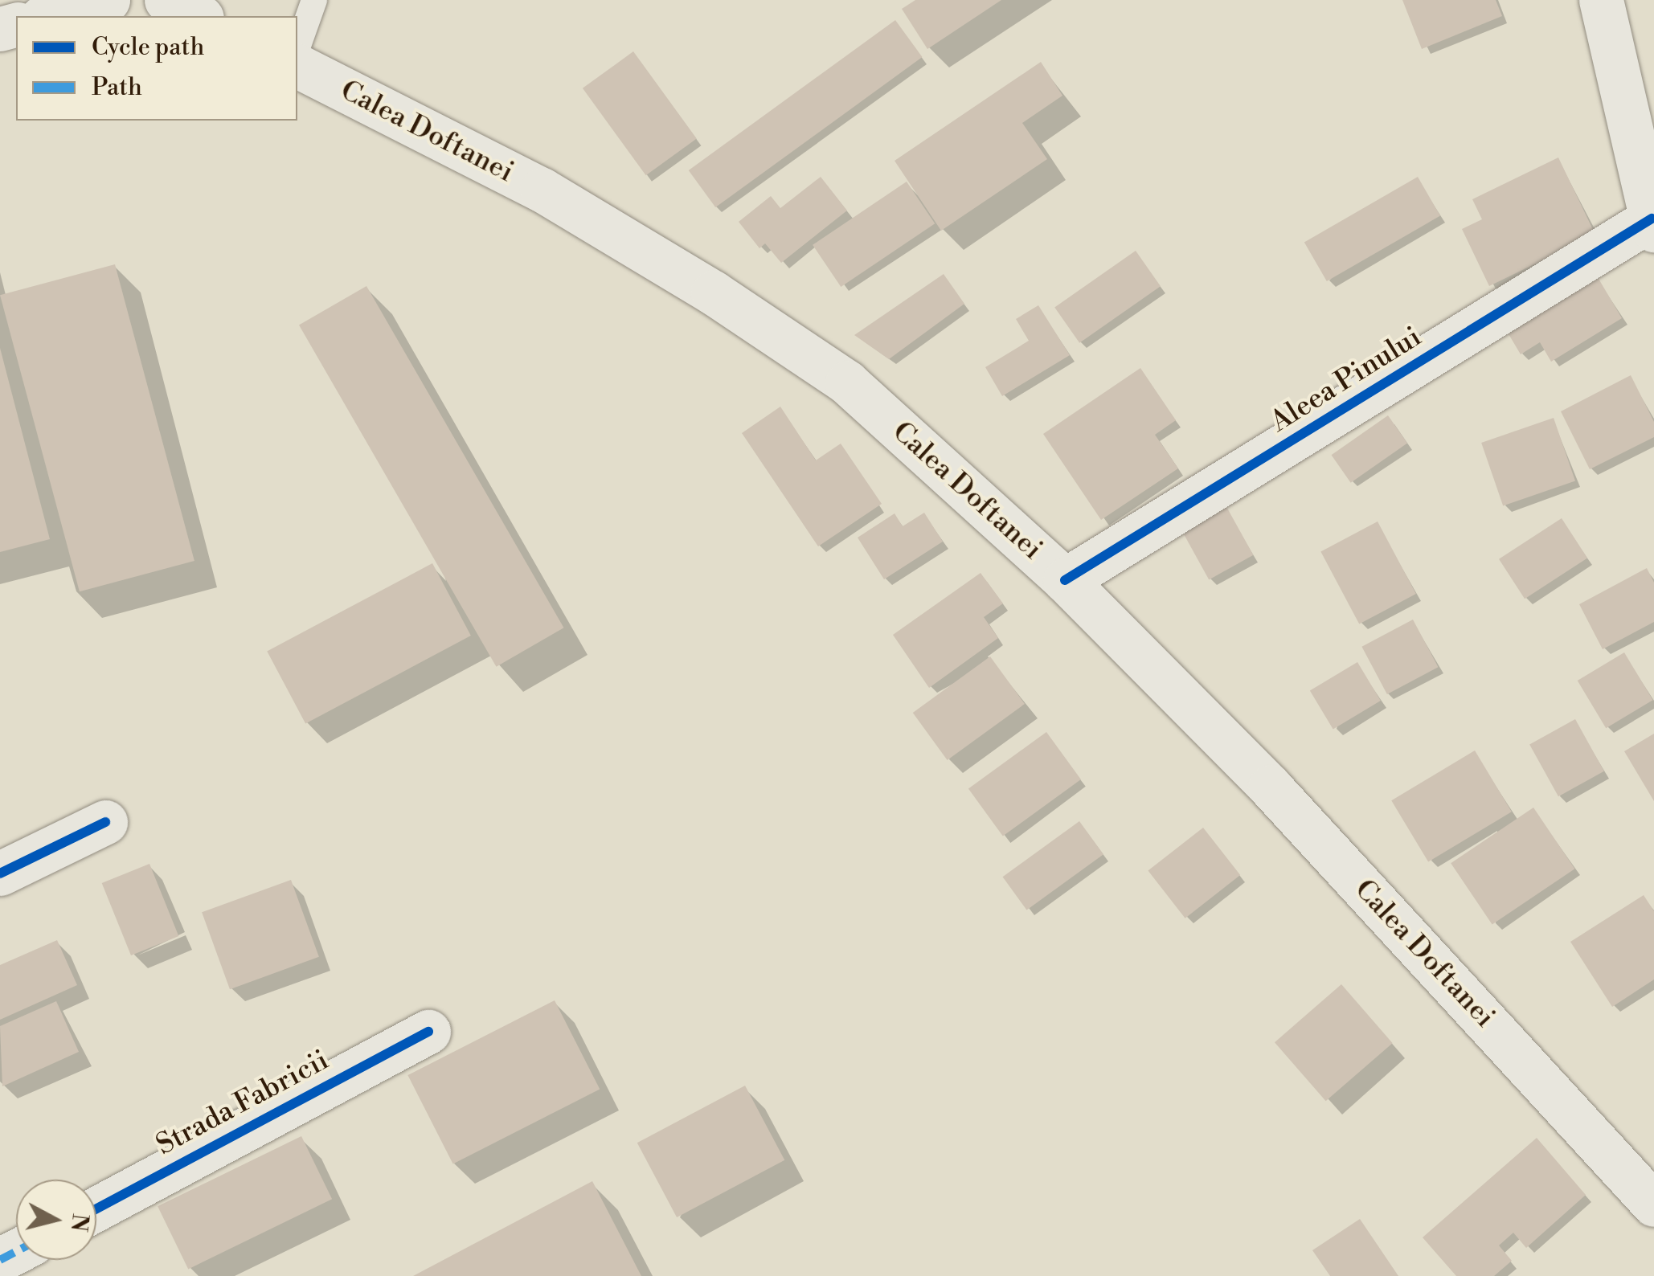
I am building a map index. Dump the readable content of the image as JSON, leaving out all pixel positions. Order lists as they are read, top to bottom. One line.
{"streets":{"main road":["Calea Doftanei","Aleea Pinului","Strada Fabricii"]},"crossings":[["Calea Doftanei","Aleea Pinului"]],"legend":["Cycle path","Path"],"north":"right"}
